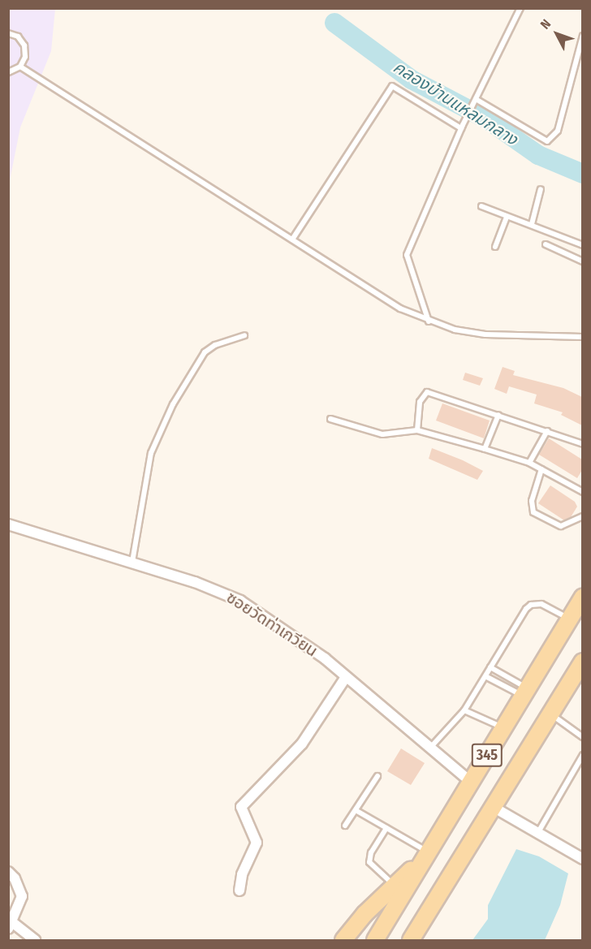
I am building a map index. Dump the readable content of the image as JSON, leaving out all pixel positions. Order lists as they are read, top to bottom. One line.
{"streets":{"main road":["345"],"street":["ซอยวัดท่าเกวียน"]},"crossings":[["ซอยวัดท่าเกวียน","345"]],"water":["คลองบ้านแหลมกลาง"],"north":"top left"}
